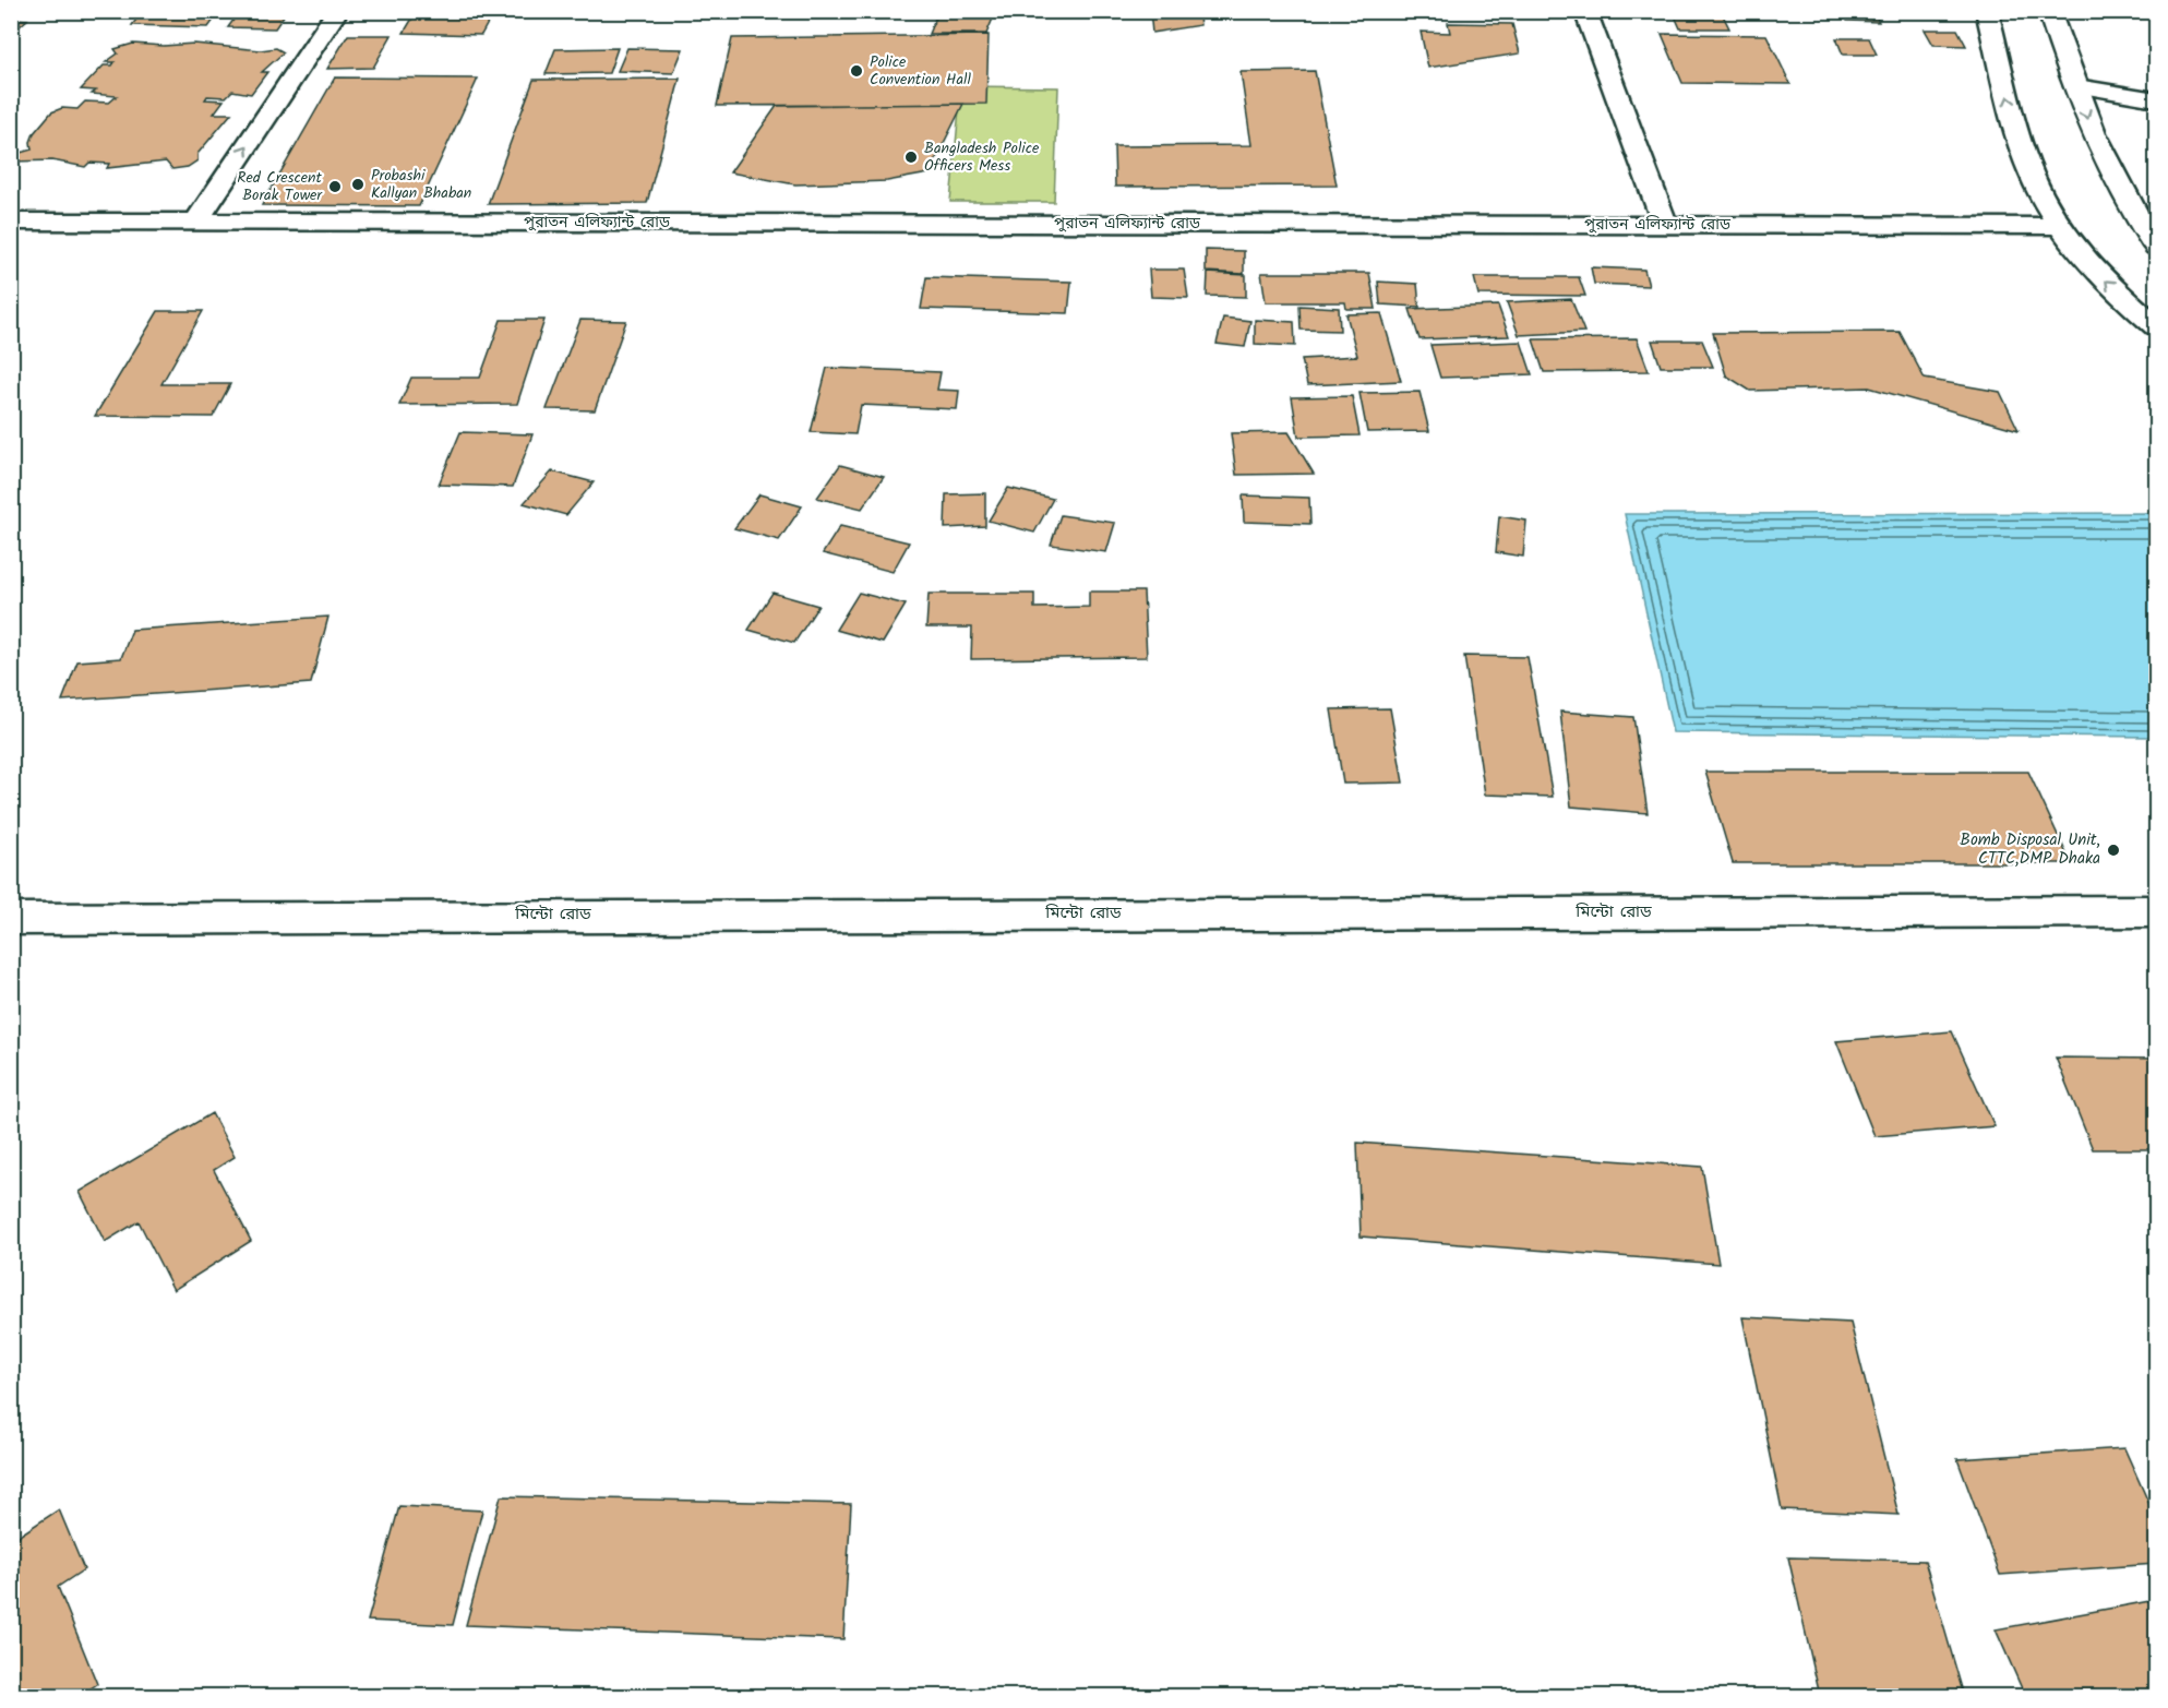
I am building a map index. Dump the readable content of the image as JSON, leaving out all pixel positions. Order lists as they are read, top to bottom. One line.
{"streets":{"main road":["পুরাতন এলিফ্যান্ট রোড","মিন্টো রোড"]},"places":["Police Convention Hall","Bangladesh Police Officers Mess","Probashi Kallyan Bhaban","Red Crescent Borak Tower","Bomb Disposal Unit, CTTC,DMP Dhaka"]}
